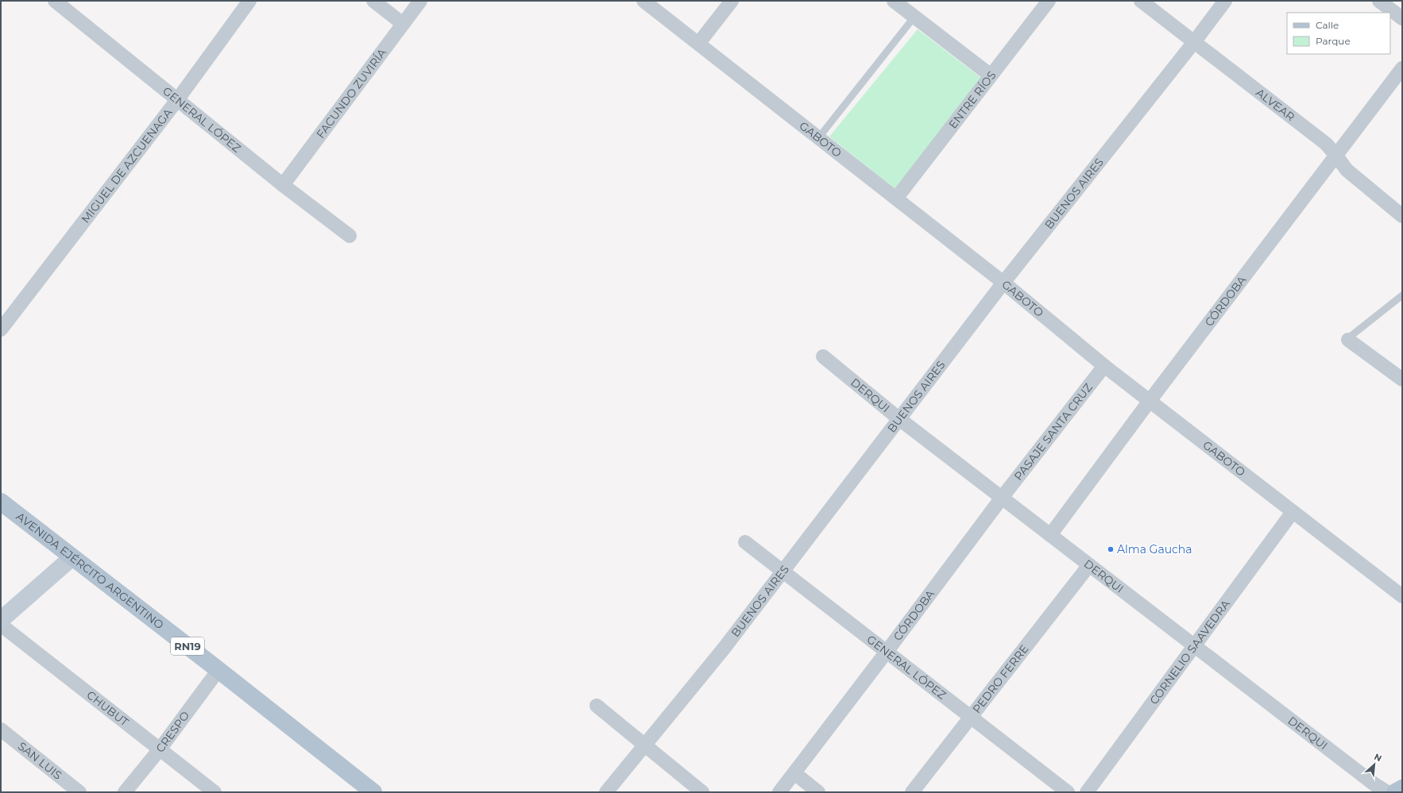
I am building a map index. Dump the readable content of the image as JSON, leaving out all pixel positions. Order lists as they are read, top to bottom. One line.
{"streets":{"main road":["AVENIDA EJÉRCITO ARGENTINO","RN19"],"street":["FACUNDO ZUVIRÍA","ENTRE RÍOS","ALVEAR","GENERAL LÓPEZ","GABOTO","MIGUEL DE AZCUENAGA","BUENOS AIRES","CÓRDOBA","DERQUI","PASAJE SANTA CRUZ","CORNELIO SAAVEDRA","PEDRO FERRE","CHUBUT","CRESPO","SAN LUIS"]},"crossings":[["FACUNDO ZUVIRÍA","GENERAL LÓPEZ"],["ENTRE RÍOS","GABOTO"],["ALVEAR","BUENOS AIRES"],["ALVEAR","CÓRDOBA"],["GENERAL LÓPEZ","MIGUEL DE AZCUENAGA"],["GENERAL LÓPEZ","BUENOS AIRES"],["GENERAL LÓPEZ","CÓRDOBA"],["GENERAL LÓPEZ","PEDRO FERRE"],["GABOTO","BUENOS AIRES"],["GABOTO","CÓRDOBA"],["GABOTO","PASAJE SANTA CRUZ"],["GABOTO","CORNELIO SAAVEDRA"],["BUENOS AIRES","DERQUI"],["CÓRDOBA","DERQUI"],["CÓRDOBA","PASAJE SANTA CRUZ"],["DERQUI","PASAJE SANTA CRUZ"],["DERQUI","CORNELIO SAAVEDRA"],["DERQUI","PEDRO FERRE"],["AVENIDA EJÉRCITO ARGENTINO","CRESPO"],["CHUBUT","CRESPO"]],"places":["Alma Gaucha"],"legend":["Calle","Parque"],"north":"top right"}
